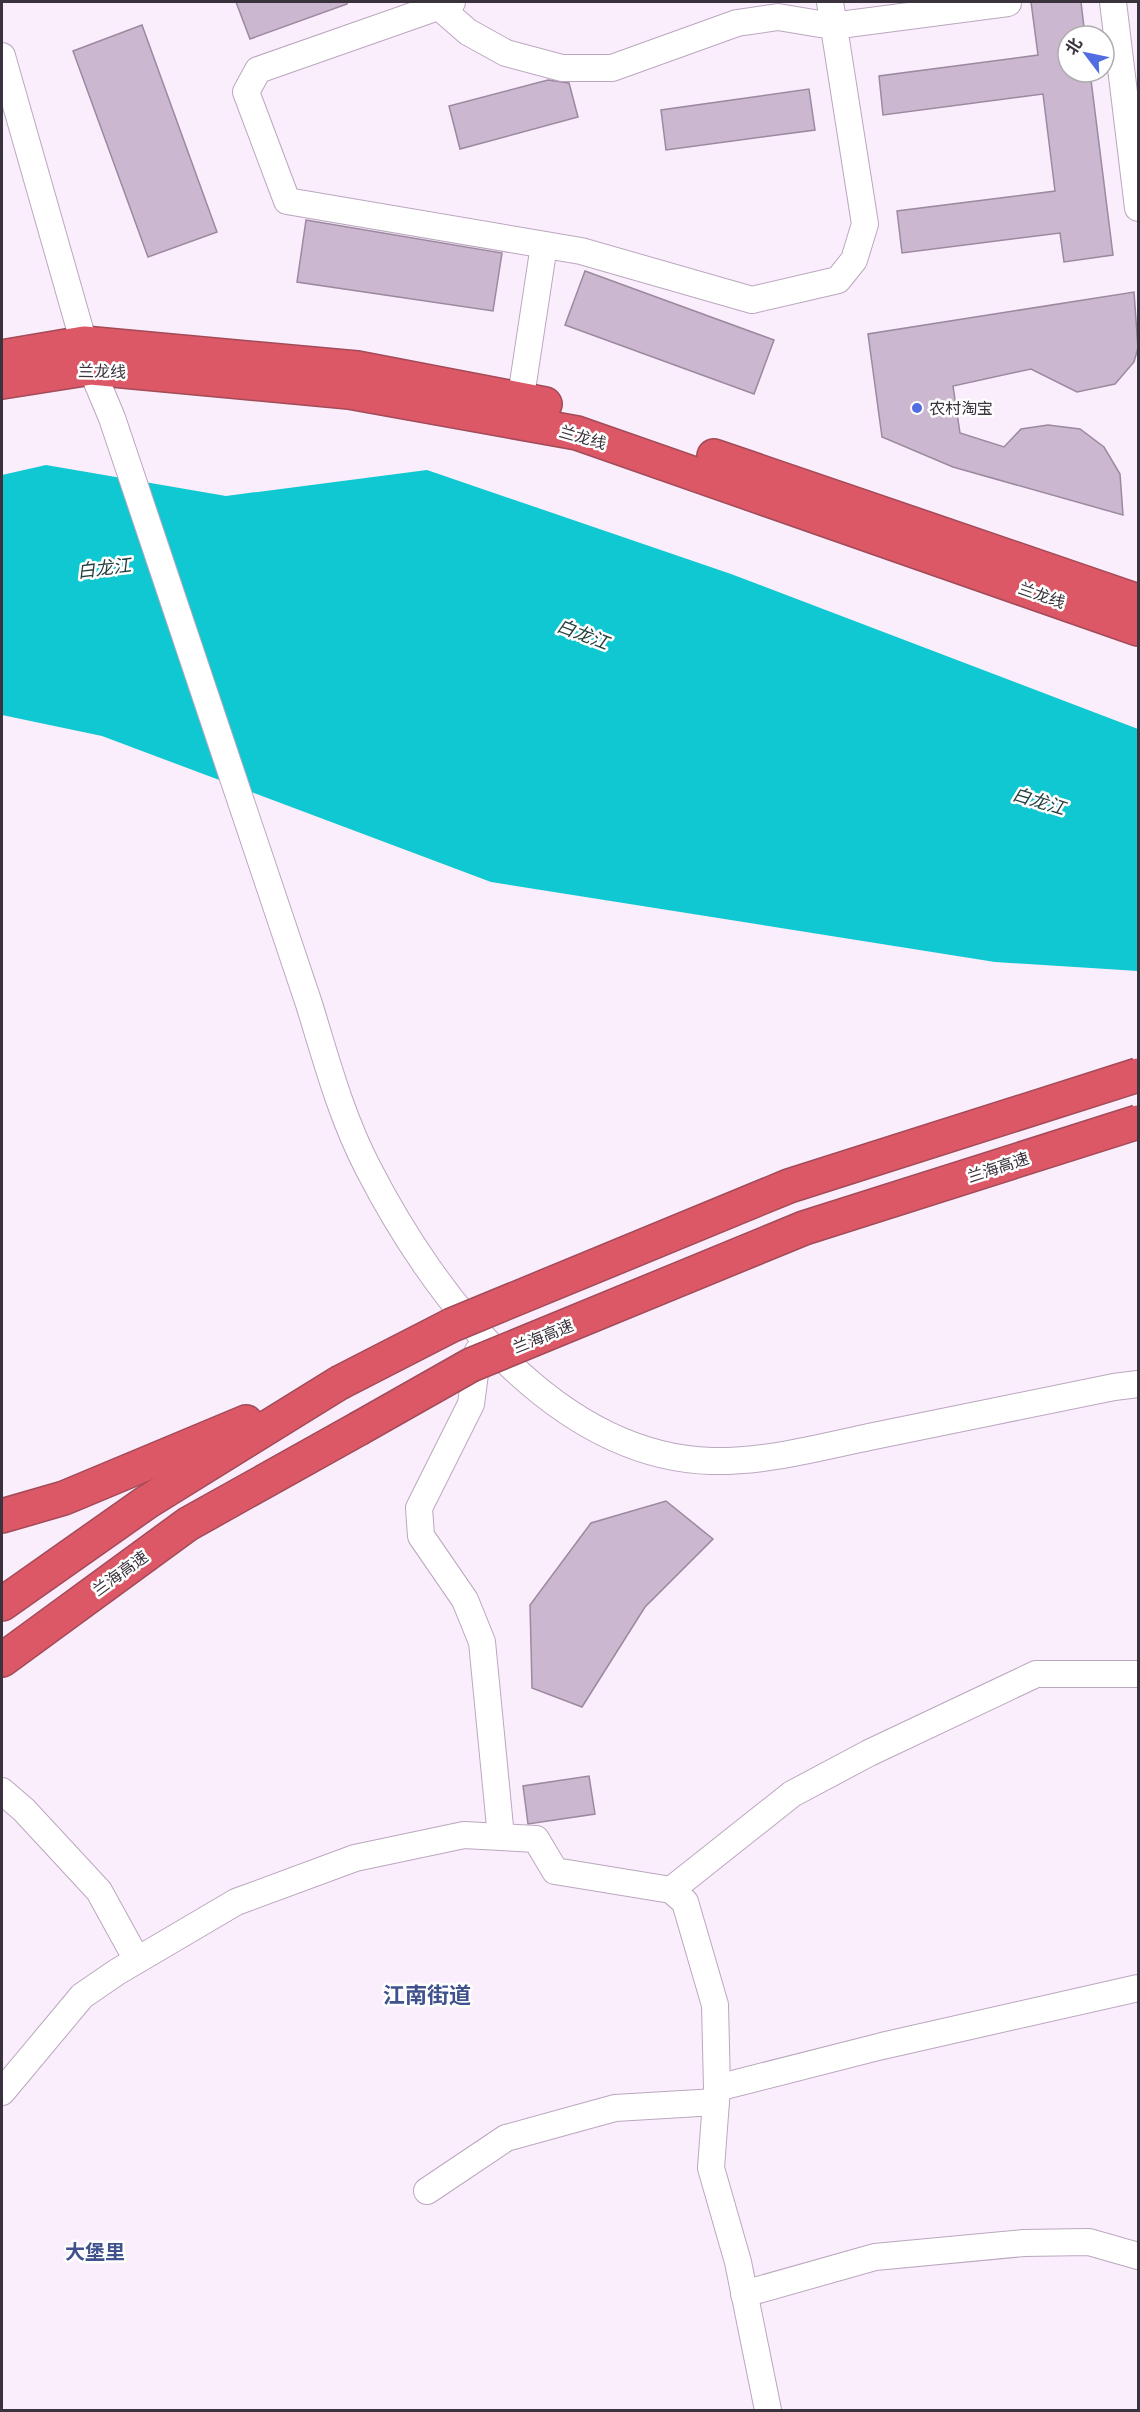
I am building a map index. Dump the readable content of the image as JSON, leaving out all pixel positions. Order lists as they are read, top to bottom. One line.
{"streets":{"highway":["兰龙线","兰海高速"]},"districts":["江南街道","大堡里"],"water":["白龙江"],"places":["农村淘宝"],"north":"top left"}
